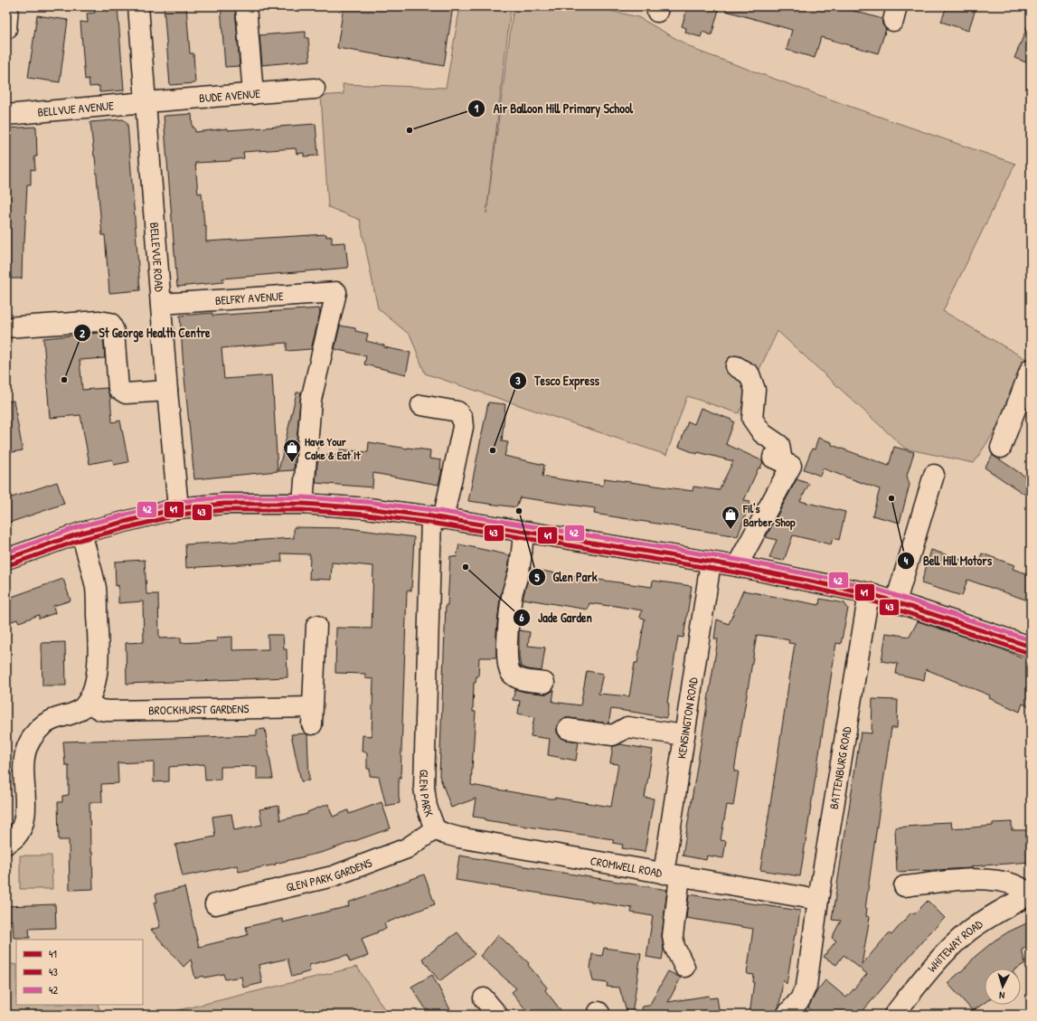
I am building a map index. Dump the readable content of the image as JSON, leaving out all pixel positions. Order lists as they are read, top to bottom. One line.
{"streets":{"street":["BUDE AVENUE","BELLVUE AVENUE","BELLEVUE ROAD","BELFRY AVENUE","BROCKHURST GARDENS","KENSINGTON ROAD","BATTENBURG ROAD","GLEN PARK","CROMWELL ROAD","GLEN PARK GARDENS","WHITEWAY ROAD"]},"crossings":[["BUDE AVENUE","BELLVUE AVENUE"],["BUDE AVENUE","BELLEVUE ROAD"],["BELLVUE AVENUE","BELLEVUE ROAD"],["BELLEVUE ROAD","BELFRY AVENUE"],["KENSINGTON ROAD","CROMWELL ROAD"],["BATTENBURG ROAD","CROMWELL ROAD"],["GLEN PARK","CROMWELL ROAD"],["GLEN PARK","GLEN PARK GARDENS"],["CROMWELL ROAD","GLEN PARK GARDENS"]],"places":{"other":["Air Balloon Hill Primary School","St George Health Centre","Tesco Express","Bell Hill Motors","Glen Park","Jade Garden"],"shop":["Have Your Cake & Eat It","Fil's Barber Shop"]},"lines":["transit line 42","transit line 41","transit line 43"],"legend":["41","43","42"],"north":"bottom"}
